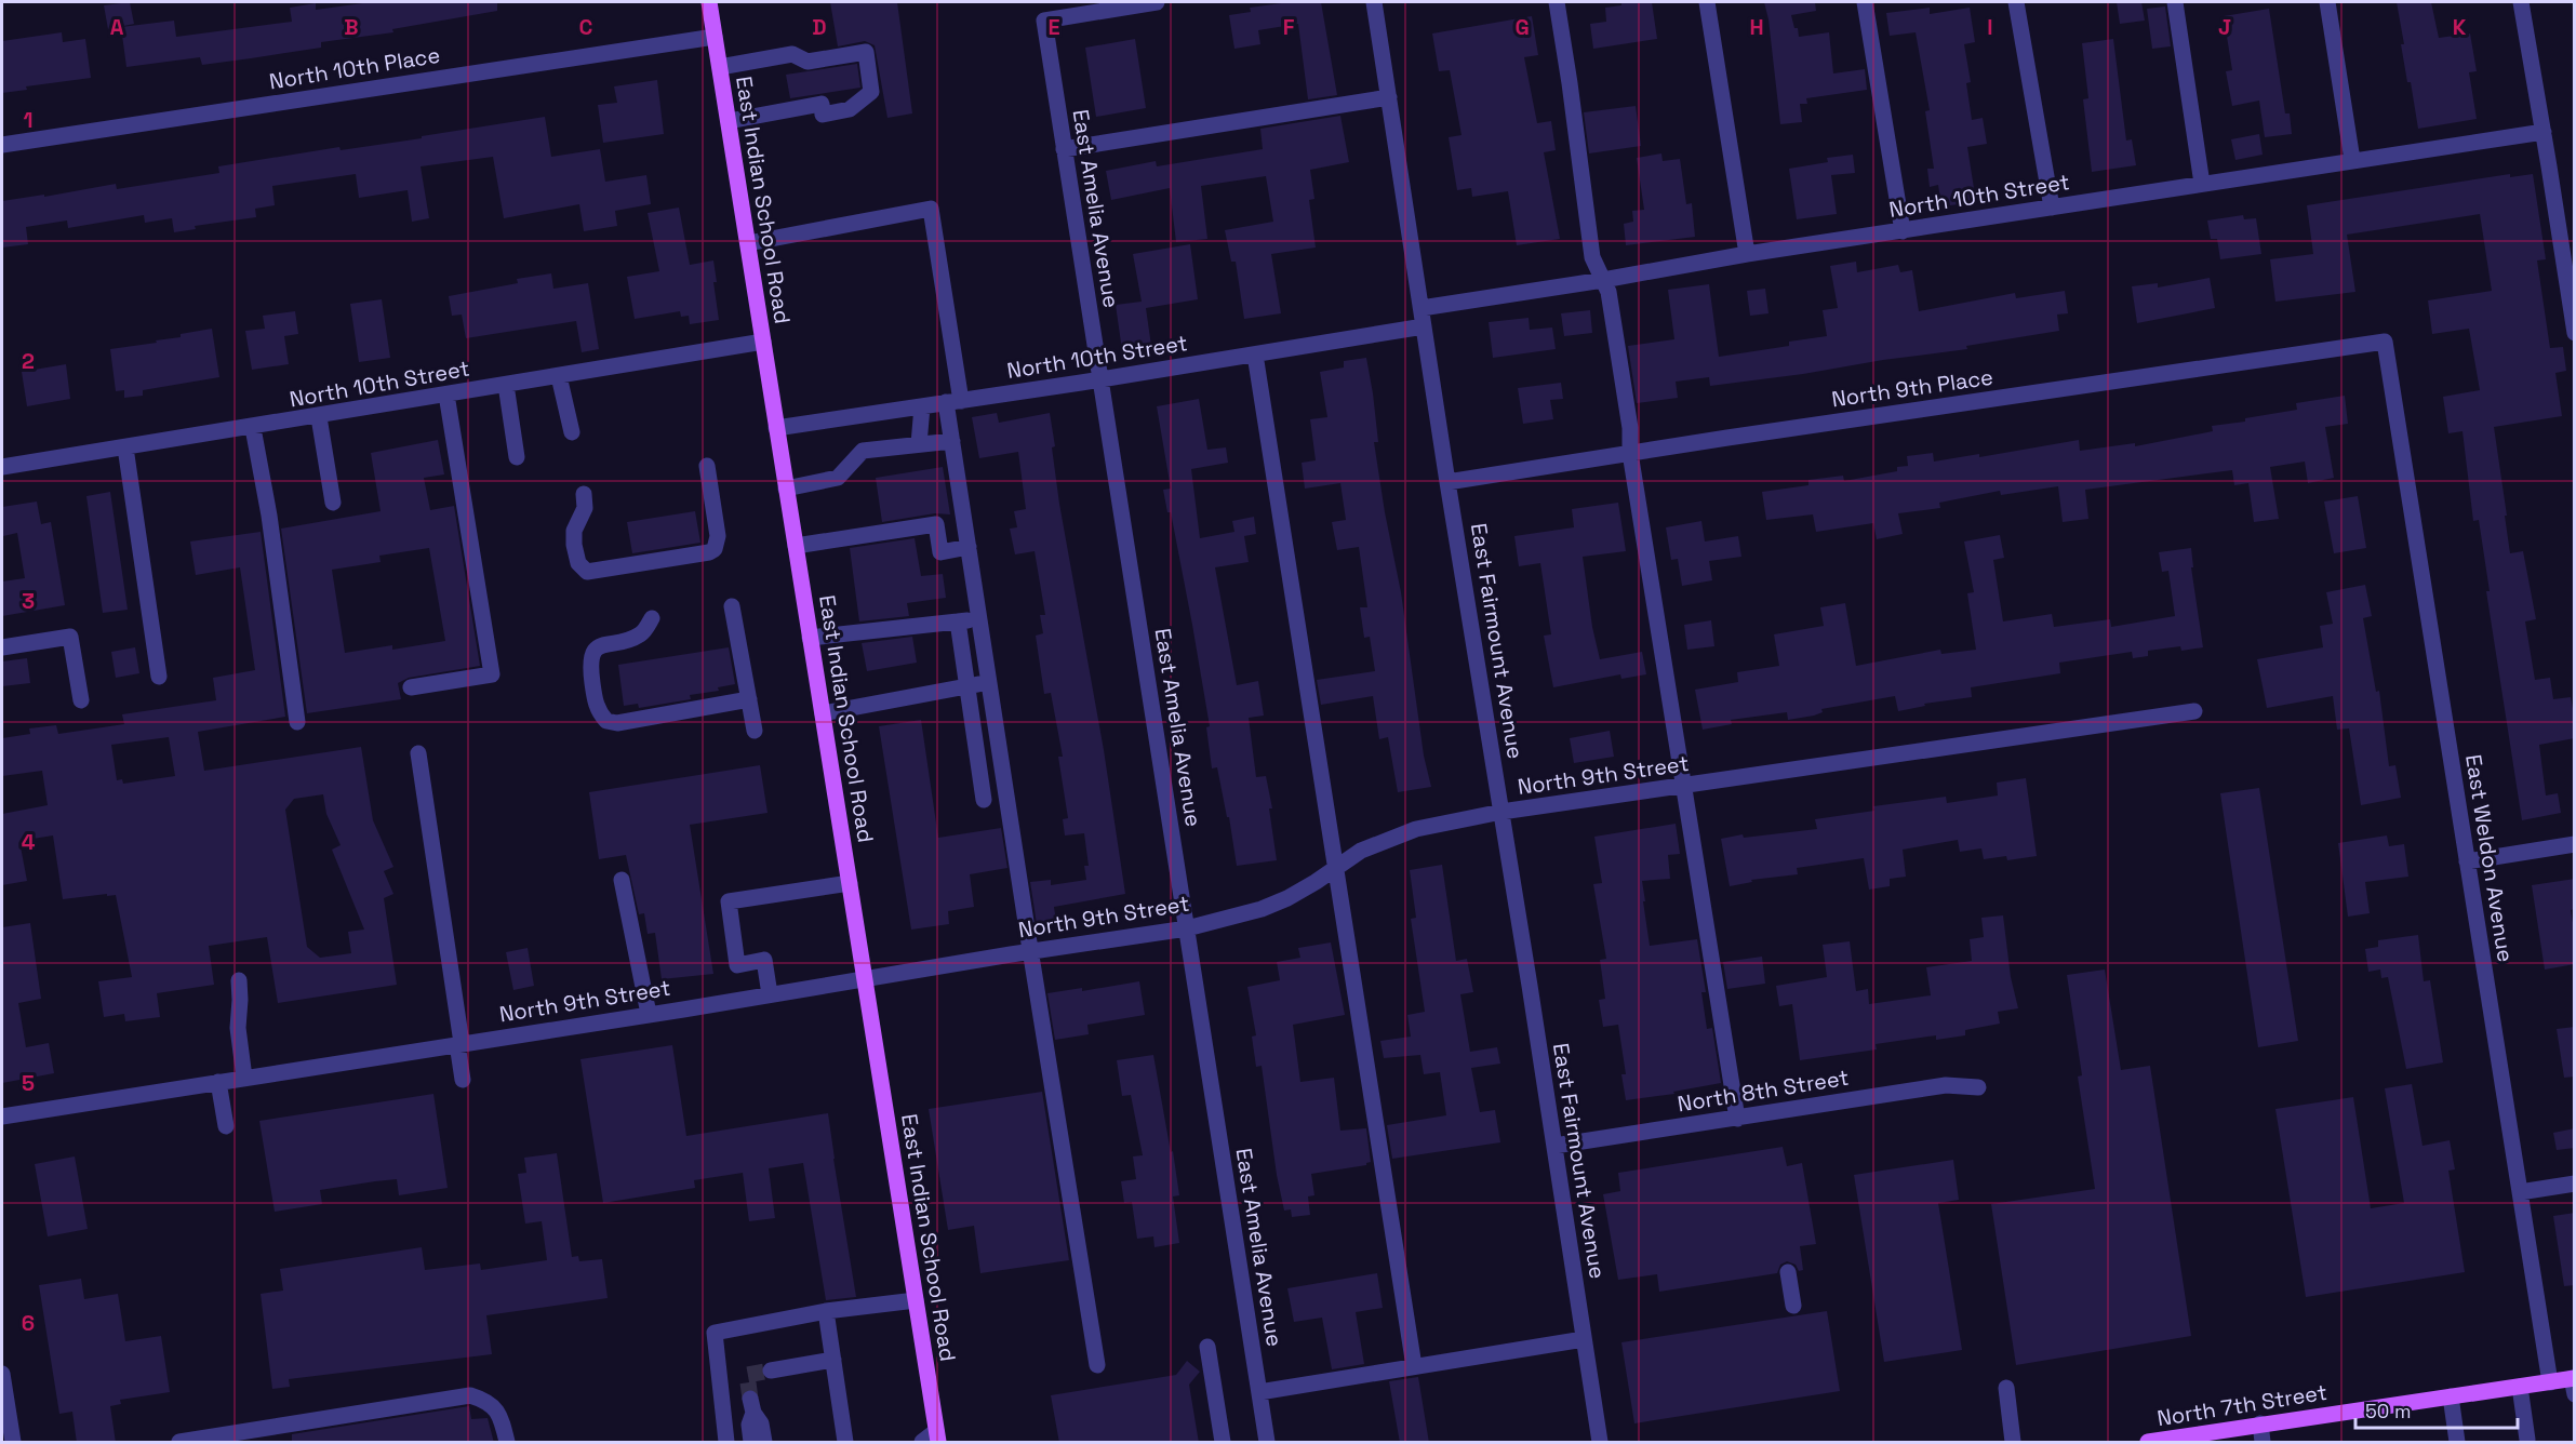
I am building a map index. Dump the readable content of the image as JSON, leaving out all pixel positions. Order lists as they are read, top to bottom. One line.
{"streets":{"main road":["East Indian School Road","North 7th Street"],"street":["North 10th Place","North 10th Street","East Amelia Avenue","North 9th Place","East Fairmount Avenue","North 9th Street","East Weldon Avenue","North 8th Street"]},"crossings":[["North 10th Place","East Indian School Road"],["North 10th Street","East Indian School Road"],["North 10th Street","East Amelia Avenue"],["North 10th Street","East Fairmount Avenue"],["East Indian School Road","North 9th Street"],["East Amelia Avenue","North 9th Street"],["North 9th Place","East Fairmount Avenue"],["North 9th Place","East Weldon Avenue"],["East Fairmount Avenue","North 9th Street"],["East Fairmount Avenue","North 8th Street"],["East Weldon Avenue","North 7th Street"]],"scale_bar":"50 m","grid":{"columns":["A","B","C","D","E","F","G","H","I","J","K"],"rows":["1","2","3","4","5","6"]}}
